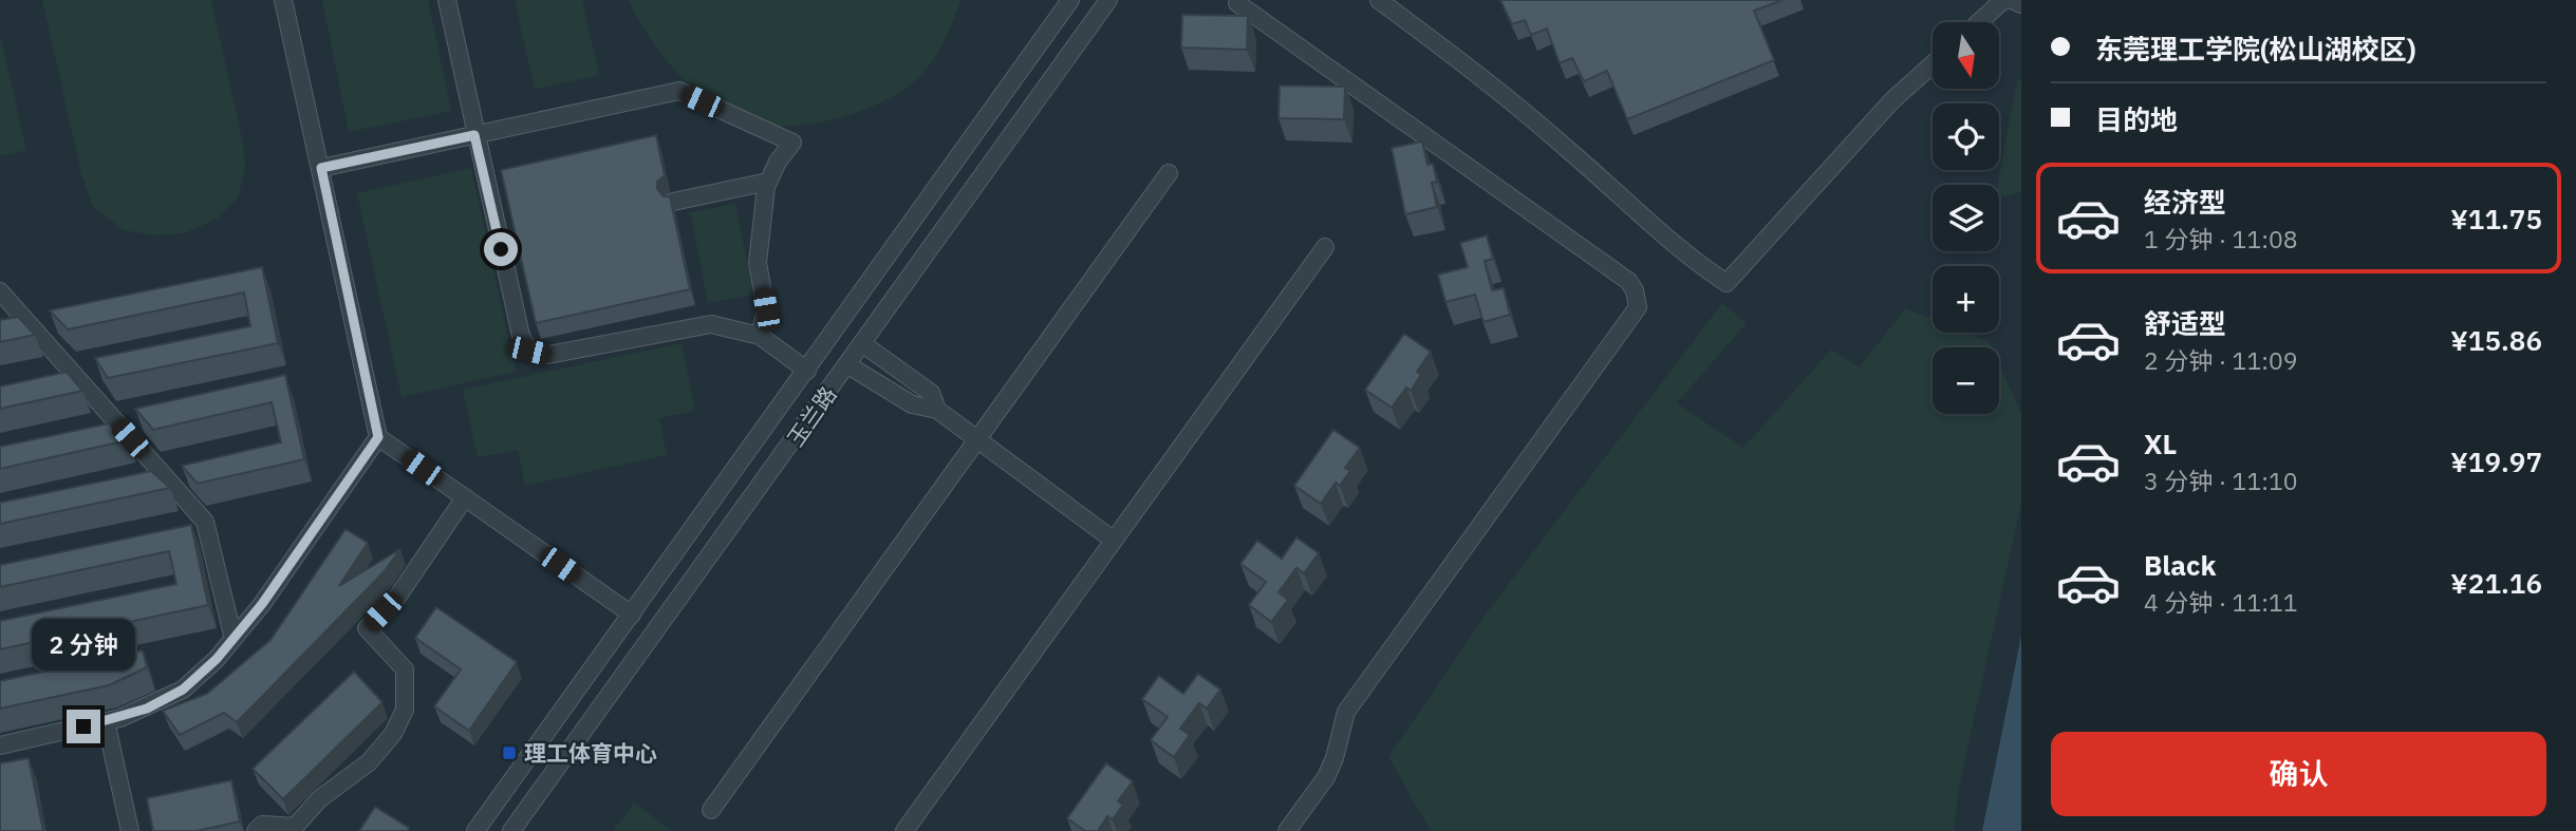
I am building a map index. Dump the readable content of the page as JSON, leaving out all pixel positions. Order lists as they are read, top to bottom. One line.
{"streets":{"street":["玉兰路"]},"places":{"transit":["理工体育中心"]},"north":"bottom","page":{"banner":["东莞理工学院(松山湖校区)","目的地"],"map_buttons":["+","−"],"list":[{"name":"经济型","note":"1 分钟 · 11:08","value":"¥11.75"},{"name":"舒适型","note":"2 分钟 · 11:09","value":"¥15.86"},{"name":"XL","note":"3 分钟 · 11:10","value":"¥19.97"},{"name":"Black","note":"4 分钟 · 11:11","value":"¥21.16"}],"bubble":"2 分钟","buttons":"确认"}}
